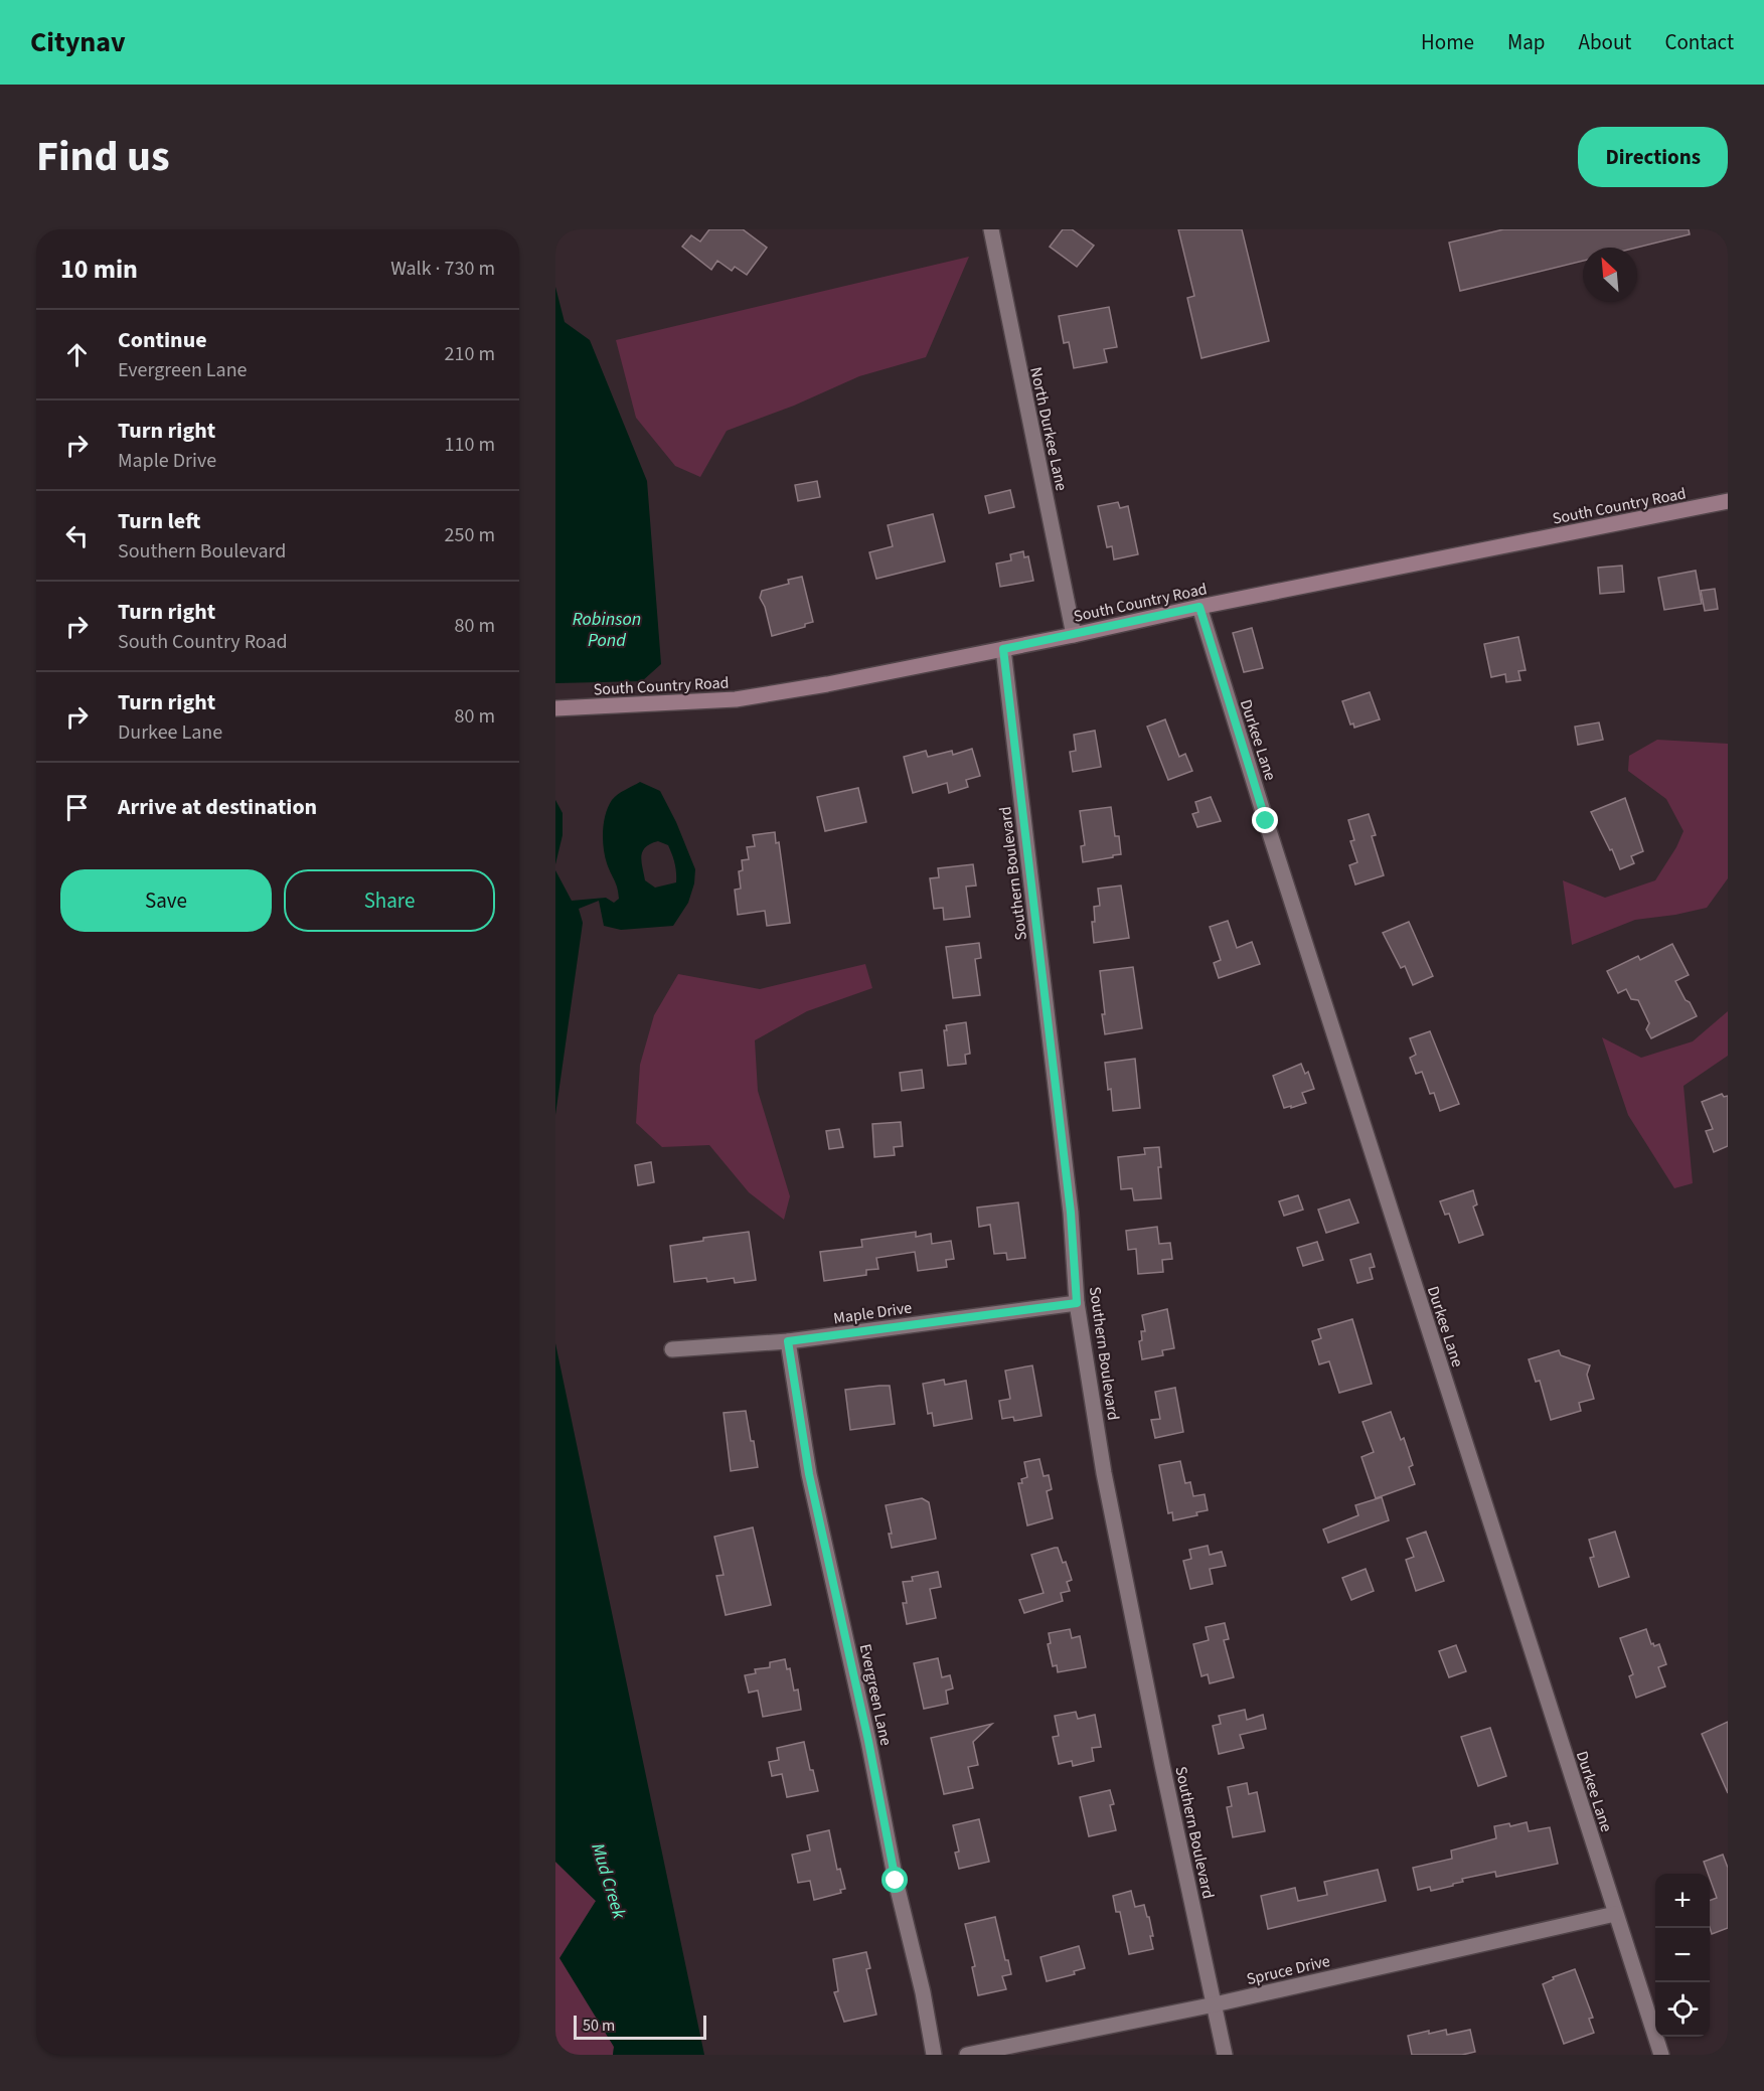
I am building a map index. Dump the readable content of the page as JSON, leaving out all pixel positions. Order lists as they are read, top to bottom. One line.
{"streets":{"main road":["South Country Road"],"street":["North Durkee Lane","Durkee Lane","Southern Boulevard","Maple Drive","Evergreen Lane","Spruce Drive"]},"crossings":[["North Durkee Lane","South Country Road"],["South Country Road","Durkee Lane"],["South Country Road","Southern Boulevard"],["Durkee Lane","Spruce Drive"],["Southern Boulevard","Maple Drive"],["Southern Boulevard","Spruce Drive"],["Maple Drive","Evergreen Lane"]],"water":["Robinson Pond","Mud Creek"],"scale_bar":"50 m","north":"top left","page":{"header":"Citynav","nav":["Home","Map","About","Contact"],"title":"Find us","buttons":["Directions",["Save","Share"]],"heading":["10 min","Walk · 730 m"],"list":[["Continue","Evergreen Lane","210 m"],["Turn right","Maple Drive","110 m"],["Turn left","Southern Boulevard","250 m"],["Turn right","South Country Road","80 m"],["Turn right","Durkee Lane","80 m"],"Arrive at destination"],"map_buttons":["+","−"],"scale":"50 m"}}
